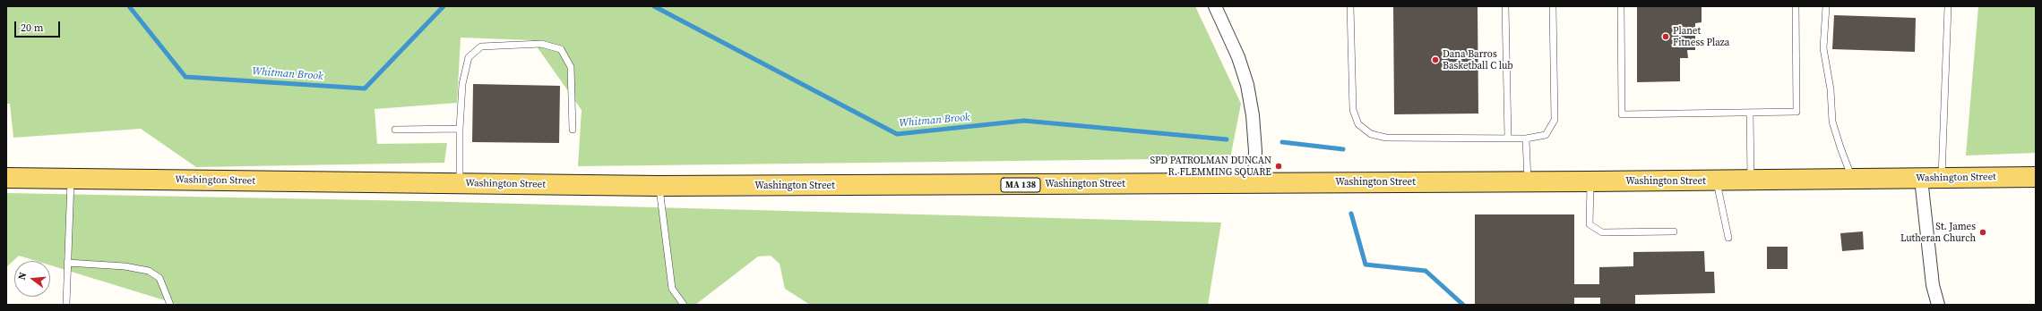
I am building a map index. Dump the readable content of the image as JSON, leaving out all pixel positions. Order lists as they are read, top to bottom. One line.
{"streets":{"main road":["Washington Street","MA 138"]},"water":["Whitman Brook"],"places":["Planet Fitness Plaza","Dana Barros Basketball C lub","SPD PATROLMAN DUNCAN R. FLEMMING SQUARE","St. James Lutheran Church"],"scale_bar":"20 m","north":"left"}
